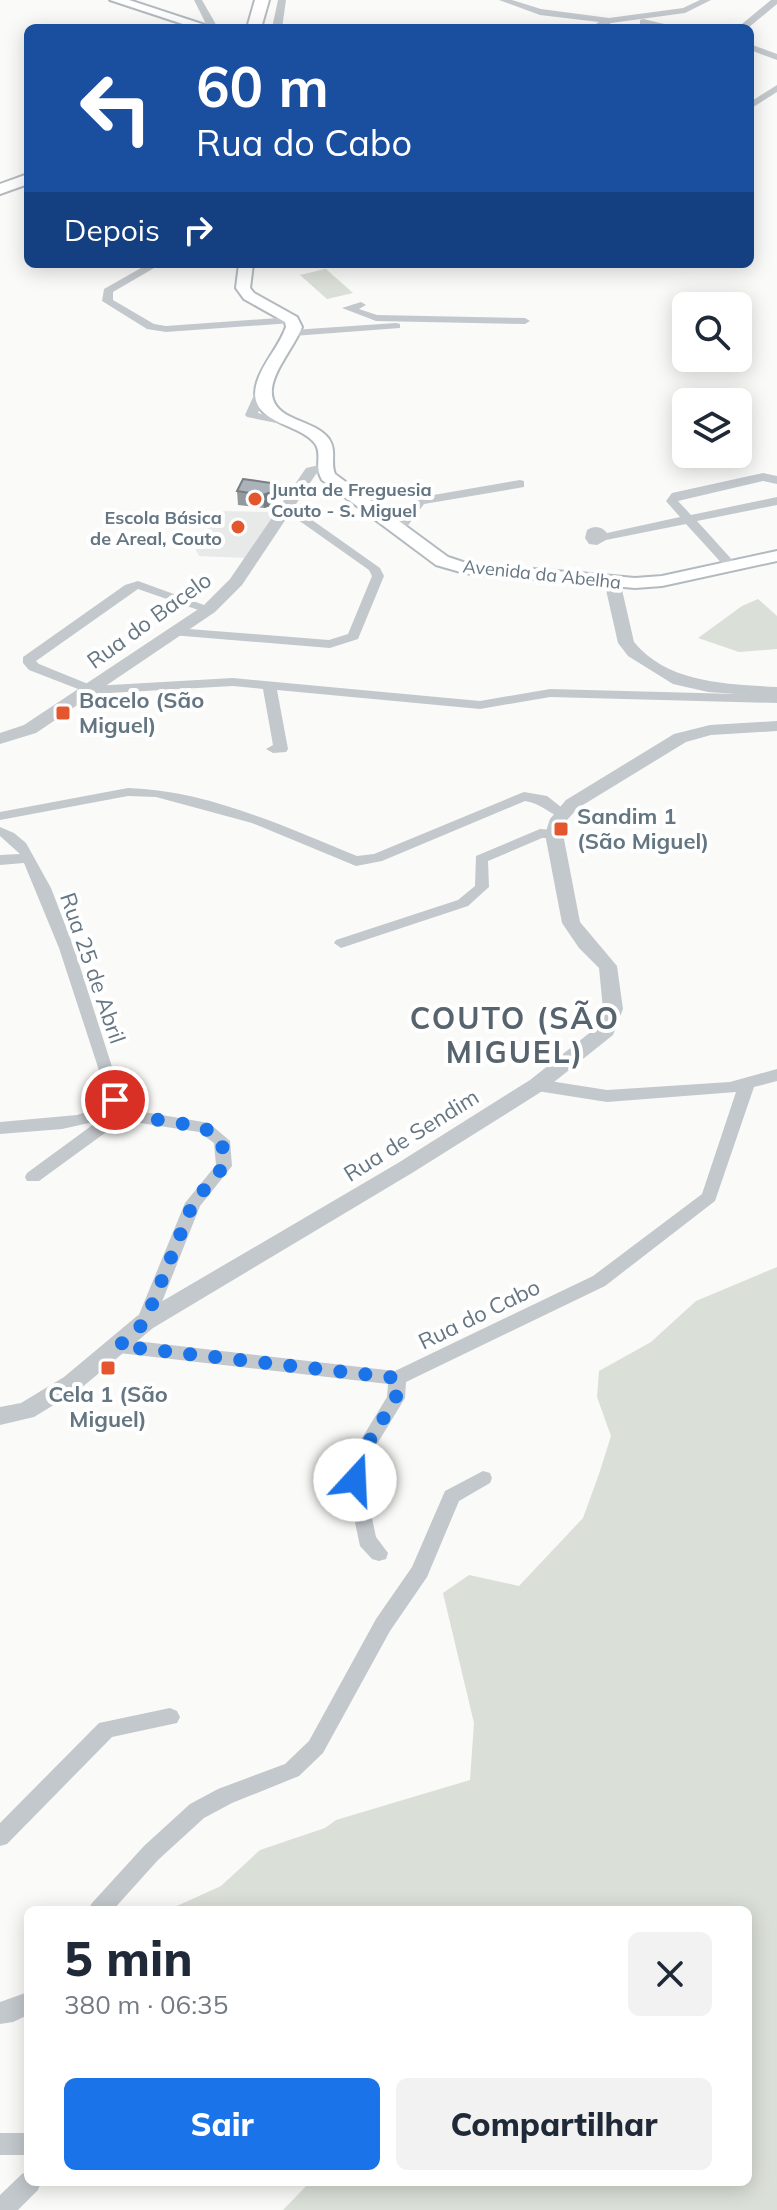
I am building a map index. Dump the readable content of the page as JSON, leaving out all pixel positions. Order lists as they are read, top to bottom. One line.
{"streets":{"main road":["Avenida da Abelha"],"street":["Rua do Bacelo","Rua 25 de Abril","Rua de Sendim","Rua do Cabo"]},"crossings":[["Avenida da Abelha","Rua do Bacelo"]],"districts":["COUTO (SÃO MIGUEL)"],"places":{"other":["Junta de Freguesia Couto - S. Miguel","Escola Básica de Areal, Couto"],"transit":["Bacelo (São Miguel)","Sandim 1 (São Miguel)","Cela 1 (São Miguel)"]},"page":{"turn":["60 m","Rua do Cabo"],"then":"Depois","heading":["5 min","380 m · 06:35"],"buttons":["Sair","Compartilhar"]}}
